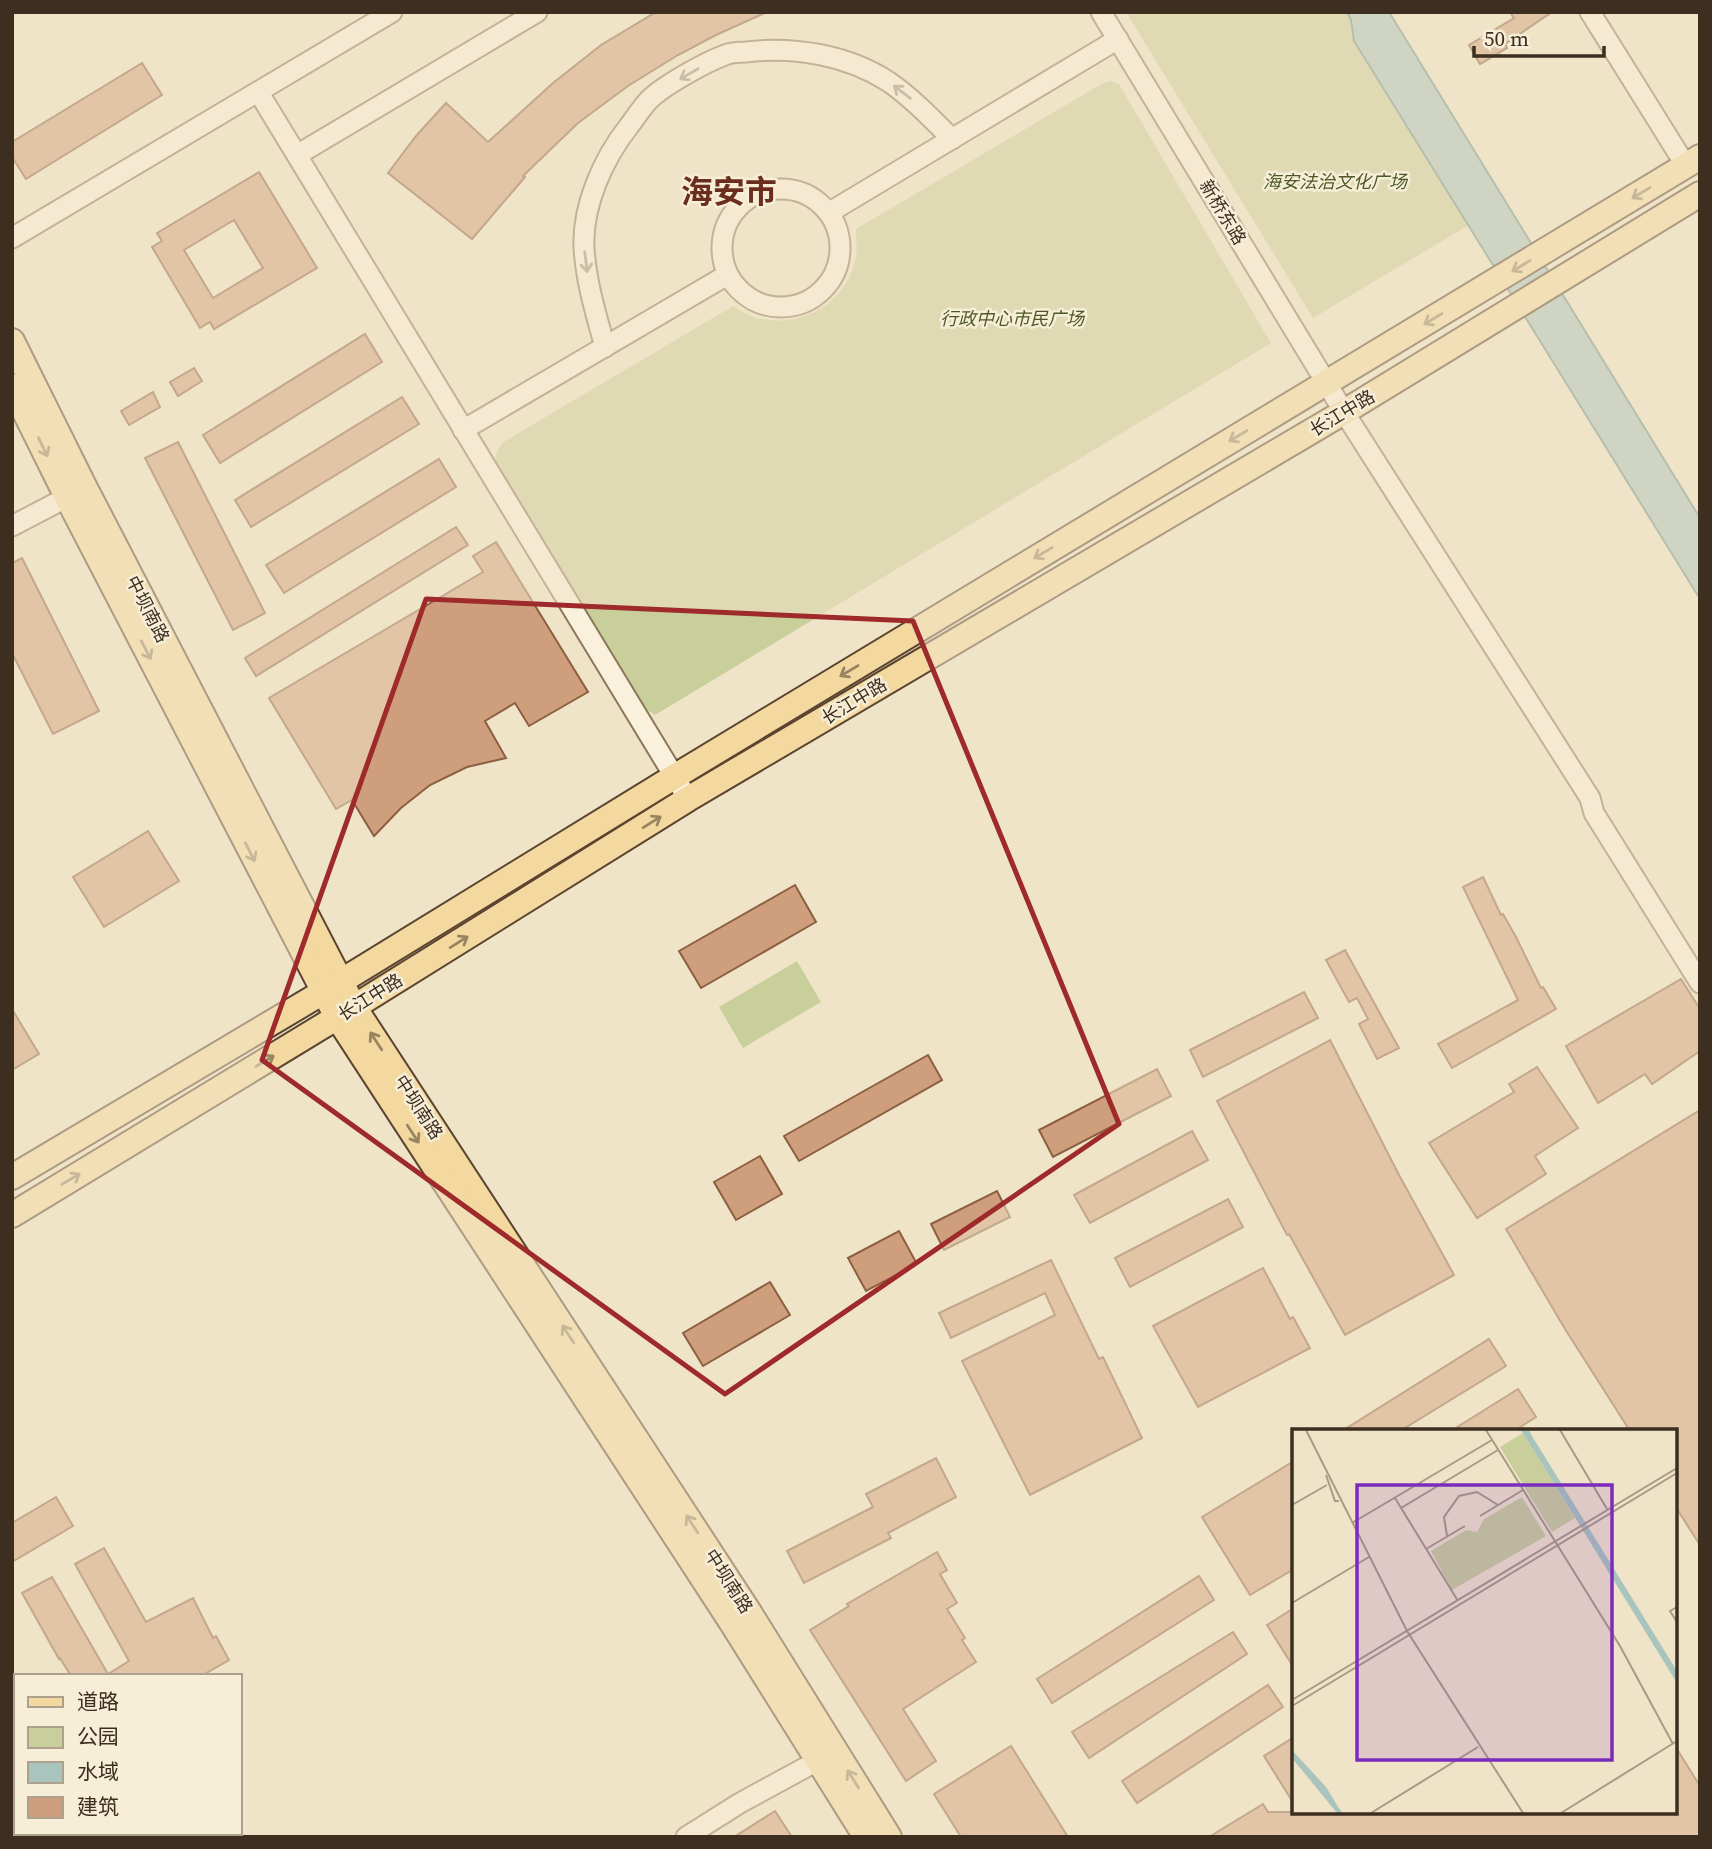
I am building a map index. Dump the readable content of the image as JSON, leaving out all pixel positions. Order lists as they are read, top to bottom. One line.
{"streets":{"main road":["长江中路","中坝南路"],"street":["新桥东路"]},"crossings":[["新桥东路","长江中路"],["长江中路","中坝南路"]],"districts":["海安市"],"parks":["海安法治文化广场","行政中心市民广场"],"legend":["道路","公园","水域","建筑"],"scale_bar":"50 m"}
